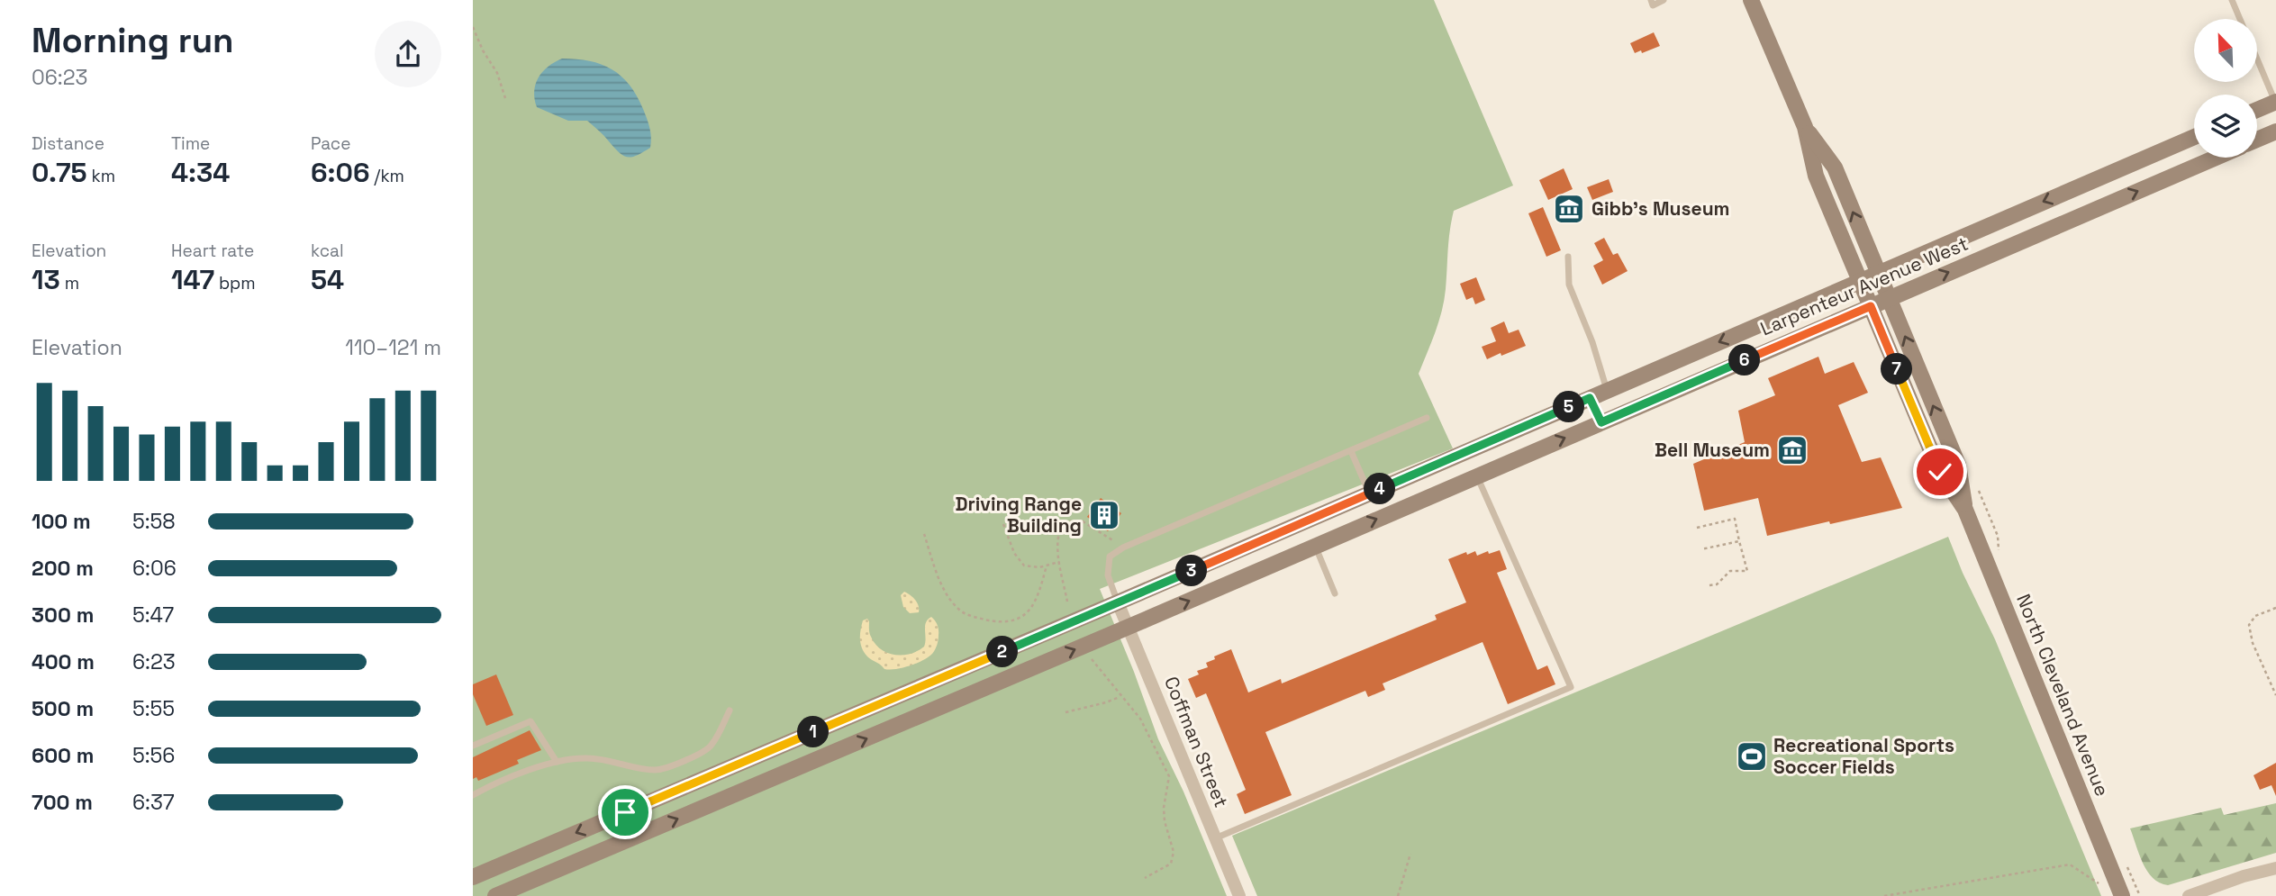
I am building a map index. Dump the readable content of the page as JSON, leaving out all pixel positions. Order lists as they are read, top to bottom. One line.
{"streets":{"main road":["Larpenteur Avenue West","North Cleveland Avenue"],"street":["Coffman Street"]},"crossings":[["Larpenteur Avenue West","North Cleveland Avenue"],["Larpenteur Avenue West","Coffman Street"]],"places":{"museum":["Gibb's Museum","Bell Museum"],"building":["Driving Range Building"],"sports":["Recreational Sports Soccer Fields"]},"north":"top left","page":{"heading":["Morning run","06:23"],"stats":[["Distance","0.75 km"],["Time","4:34"],["Pace","6:06 /km"],["Elevation","13 m"],["Heart rate","147 bpm"],["kcal","54"]],"chart":["Elevation","110–121 m"],"pins":["6","7","5","4","3","2","1"],"list":[{"name":"100 m","note":"5:58"},{"name":"200 m","note":"6:06"},{"name":"300 m","note":"5:47"},{"name":"400 m","note":"6:23"},{"name":"500 m","note":"5:55"},{"name":"600 m","note":"5:56"},{"name":"700 m","note":"6:37"}]}}
